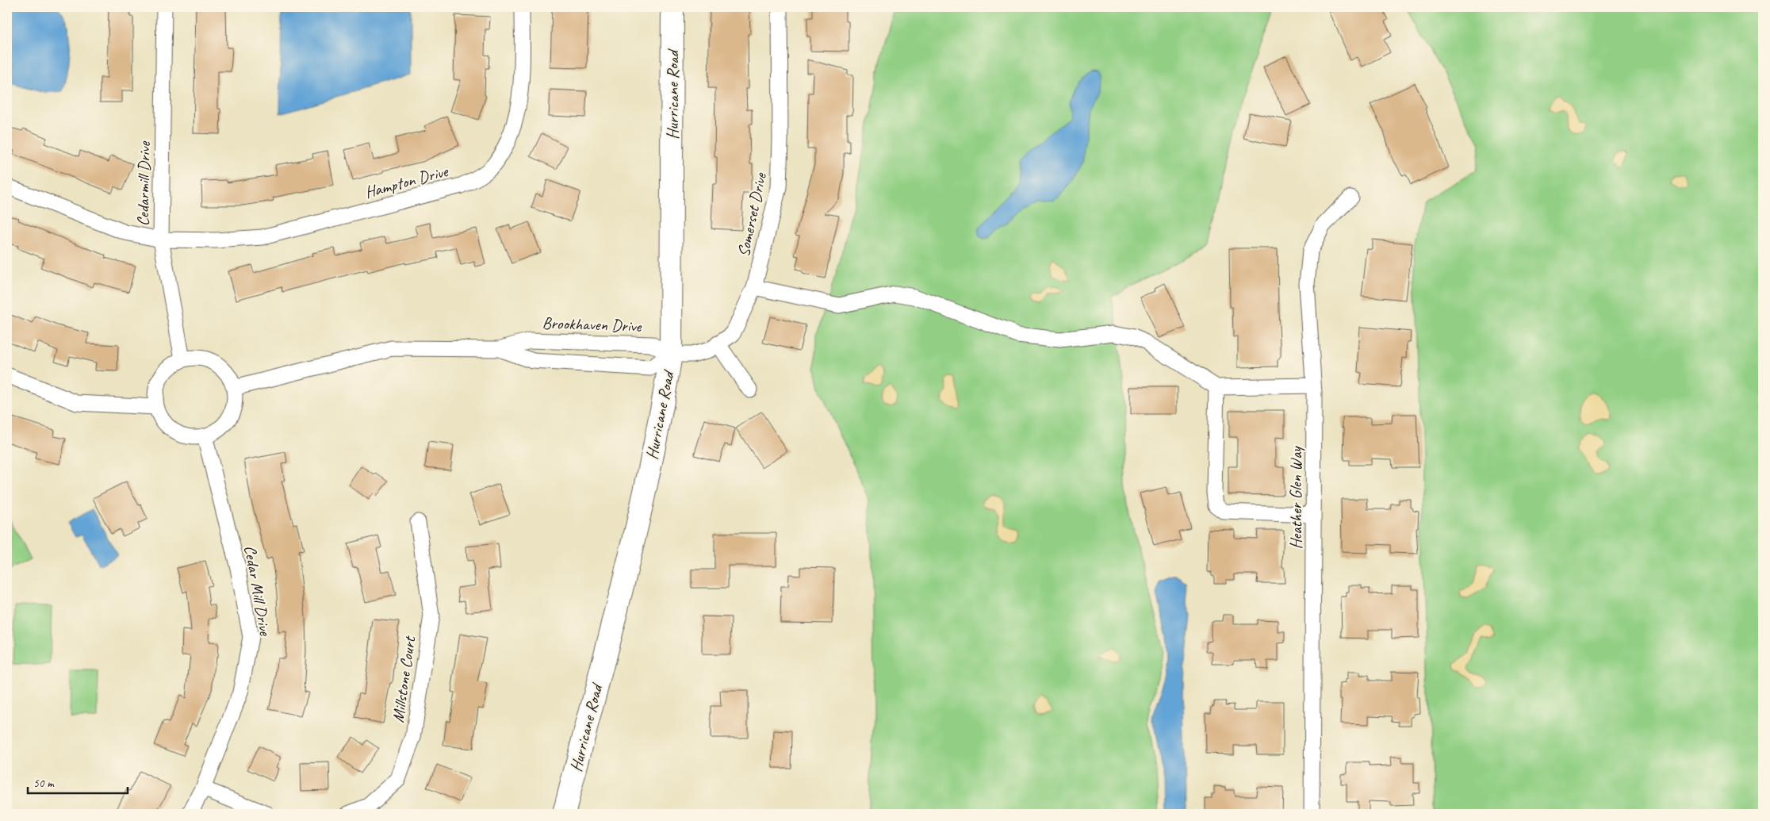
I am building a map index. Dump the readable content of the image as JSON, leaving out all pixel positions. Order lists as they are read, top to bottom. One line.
{"streets":{"street":["Hurricane Road","Hampton Drive","Cedarmill Drive","Somerset Drive","Brookhaven Drive","Heather Glen Way","Cedar Mill Drive","Millstone Court"]},"crossings":[["Hurricane Road","Somerset Drive"],["Hurricane Road","Brookhaven Drive"],["Hampton Drive","Cedarmill Drive"],["Cedarmill Drive","Brookhaven Drive"],["Cedarmill Drive","Cedar Mill Drive"],["Somerset Drive","Brookhaven Drive"],["Brookhaven Drive","Cedar Mill Drive"]],"scale_bar":"50 m"}
